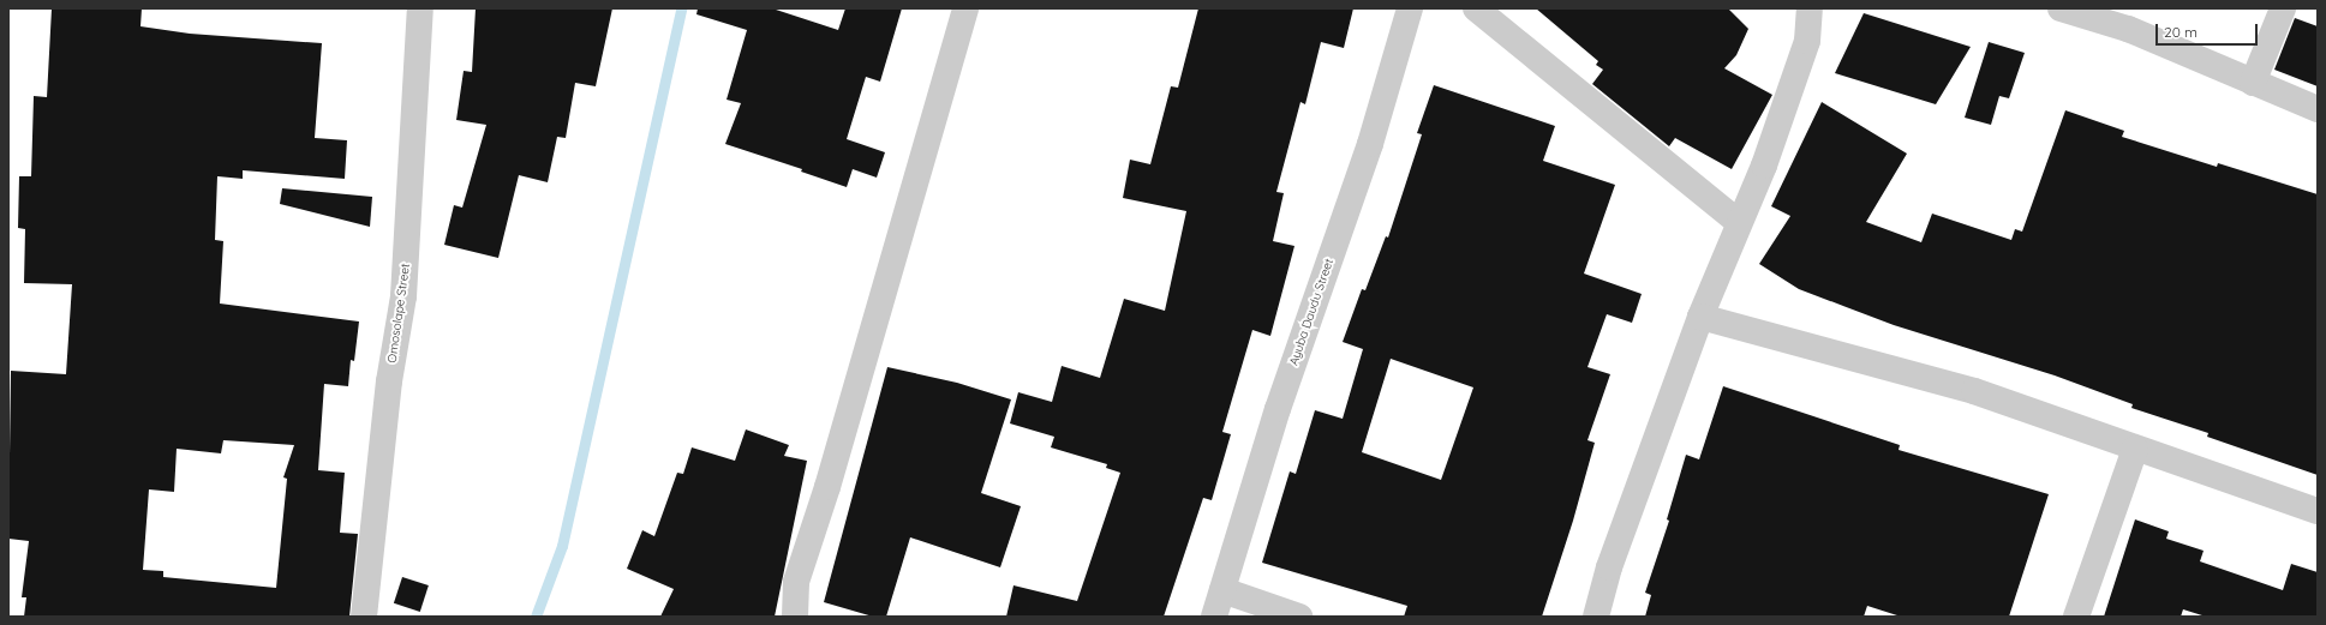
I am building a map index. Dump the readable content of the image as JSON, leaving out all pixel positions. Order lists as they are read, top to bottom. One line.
{"streets":{"street":["Ayuba Daudu Street","Omosolape Street"]},"scale_bar":"20 m"}
